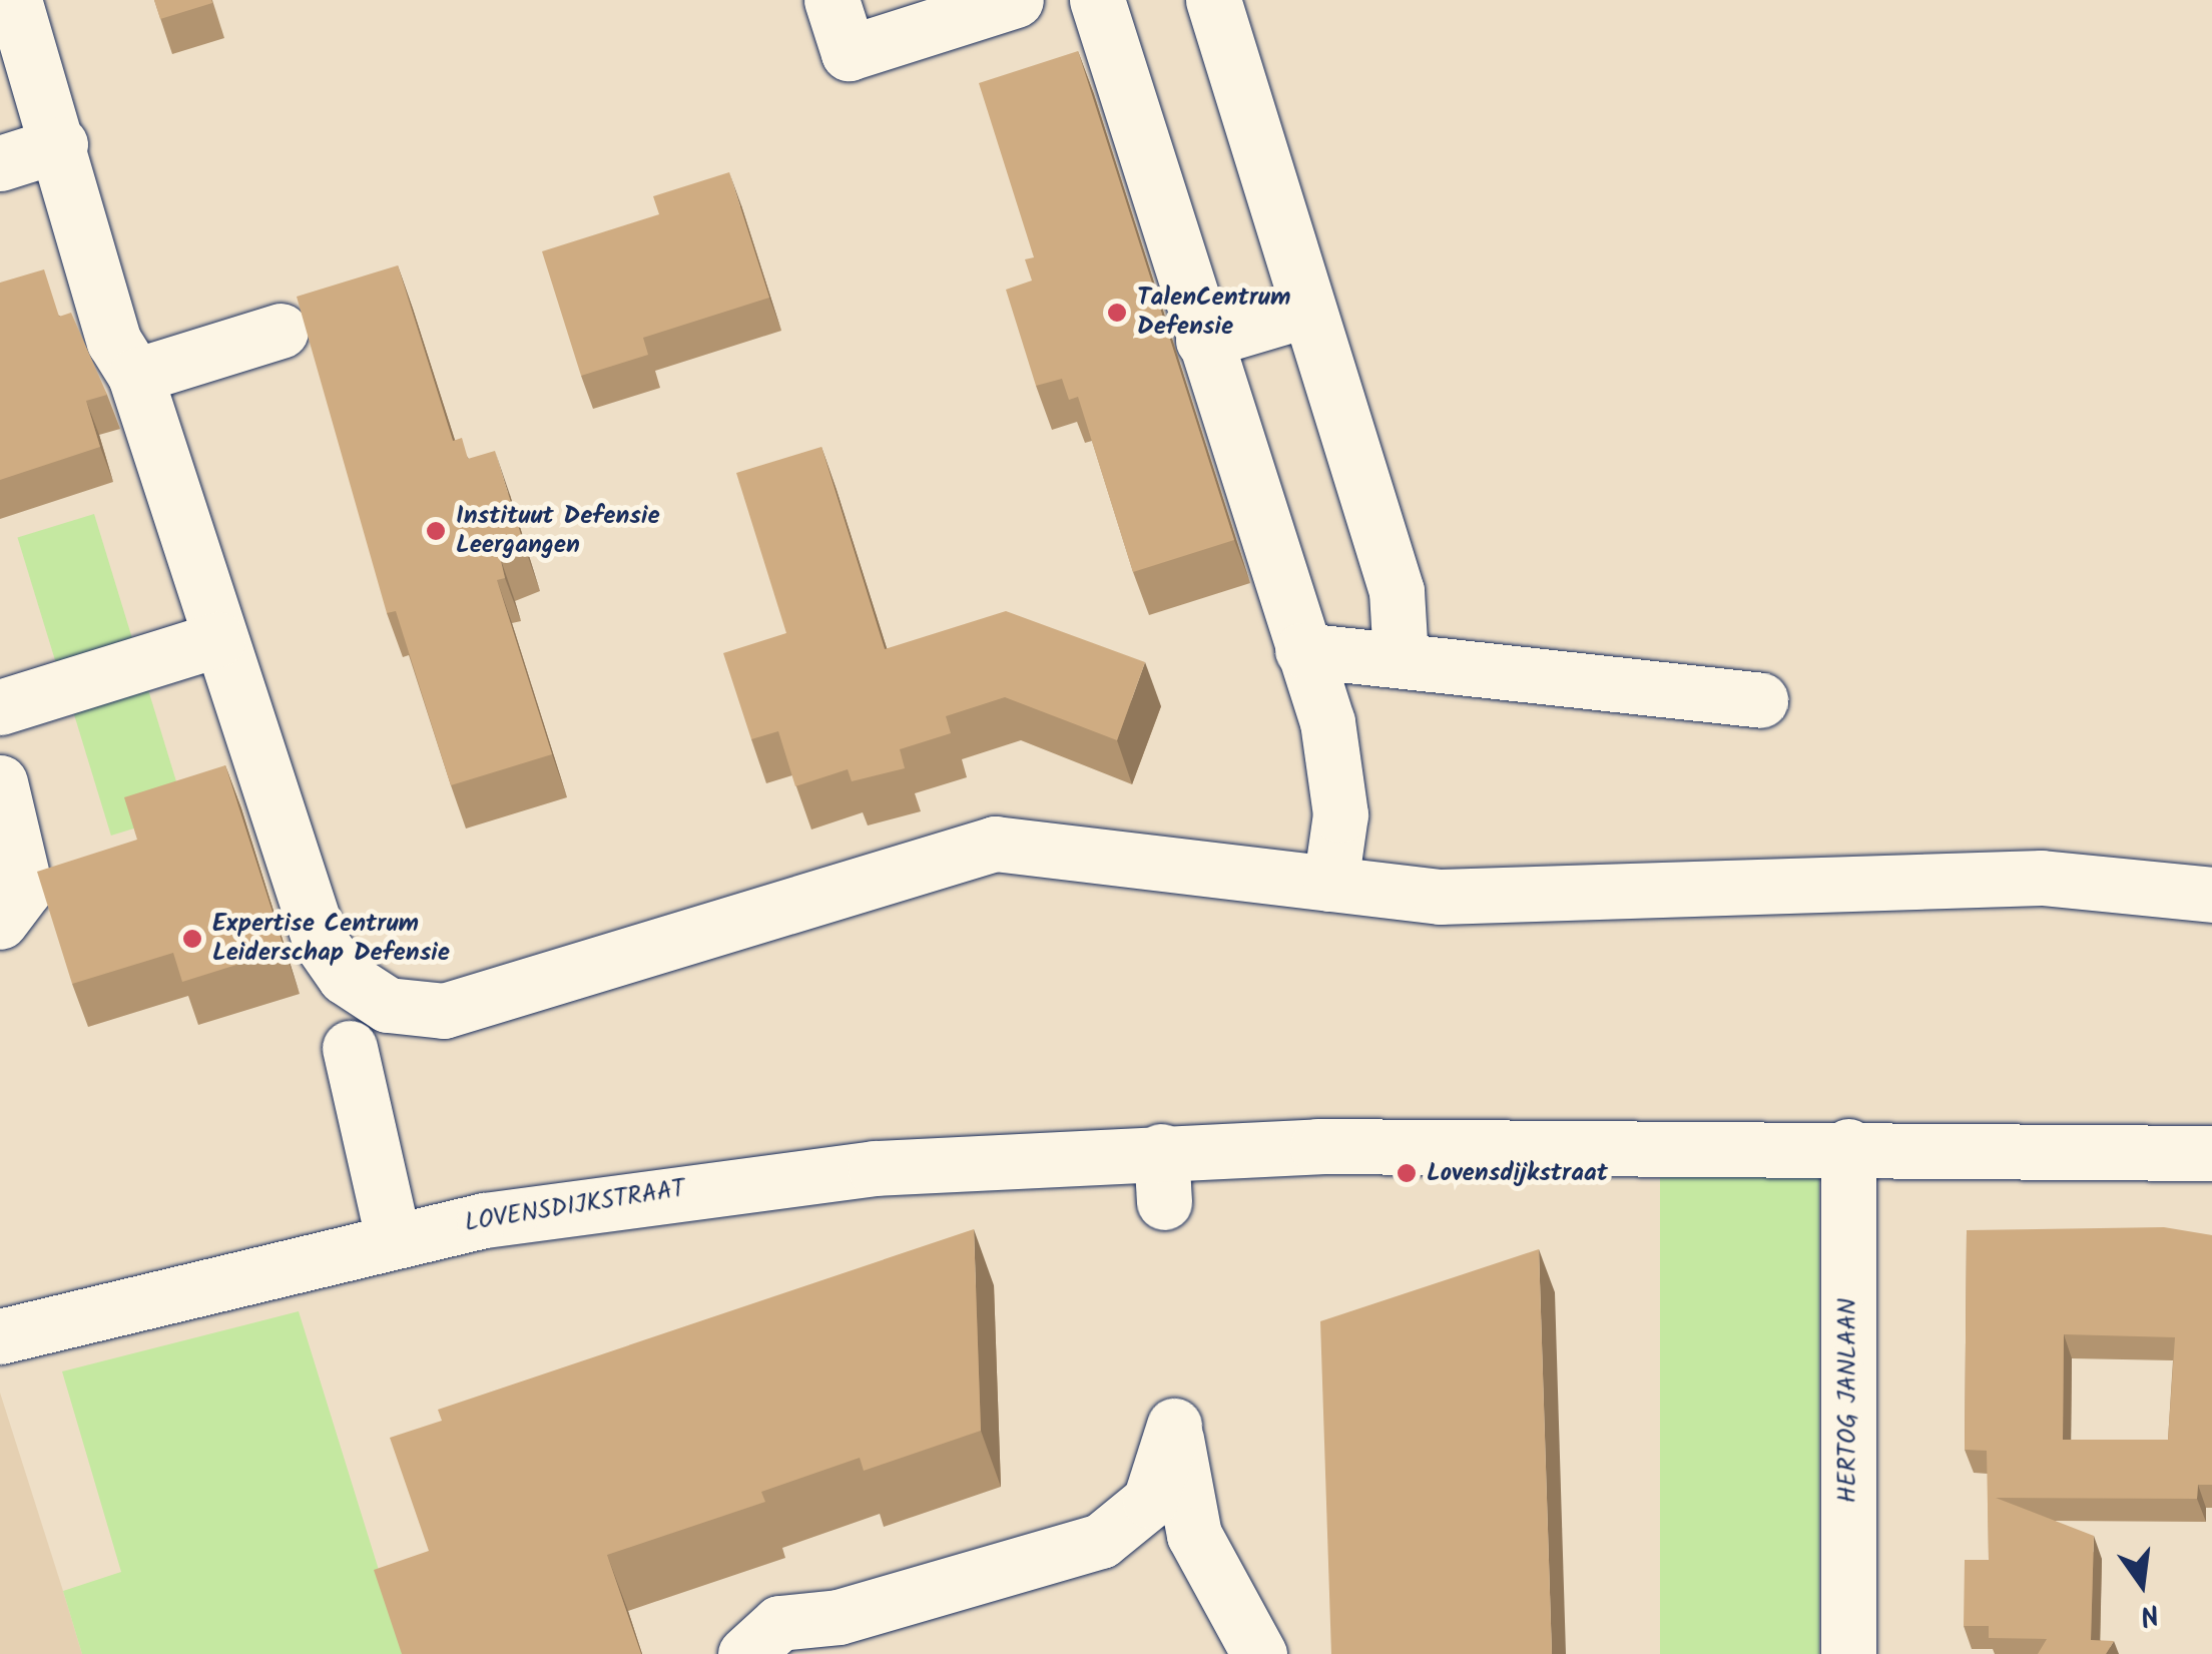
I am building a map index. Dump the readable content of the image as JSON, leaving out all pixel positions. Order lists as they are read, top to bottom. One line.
{"streets":{"street":["LOVENSDIJKSTRAAT","HERTOG JANLAAN"]},"crossings":[["LOVENSDIJKSTRAAT","HERTOG JANLAAN"]],"places":["TalenCentrum Defensie","Instituut Defensie Leergangen","Expertise Centrum Leiderschap Defensie","Lovensdijkstraat"],"north":"bottom"}
